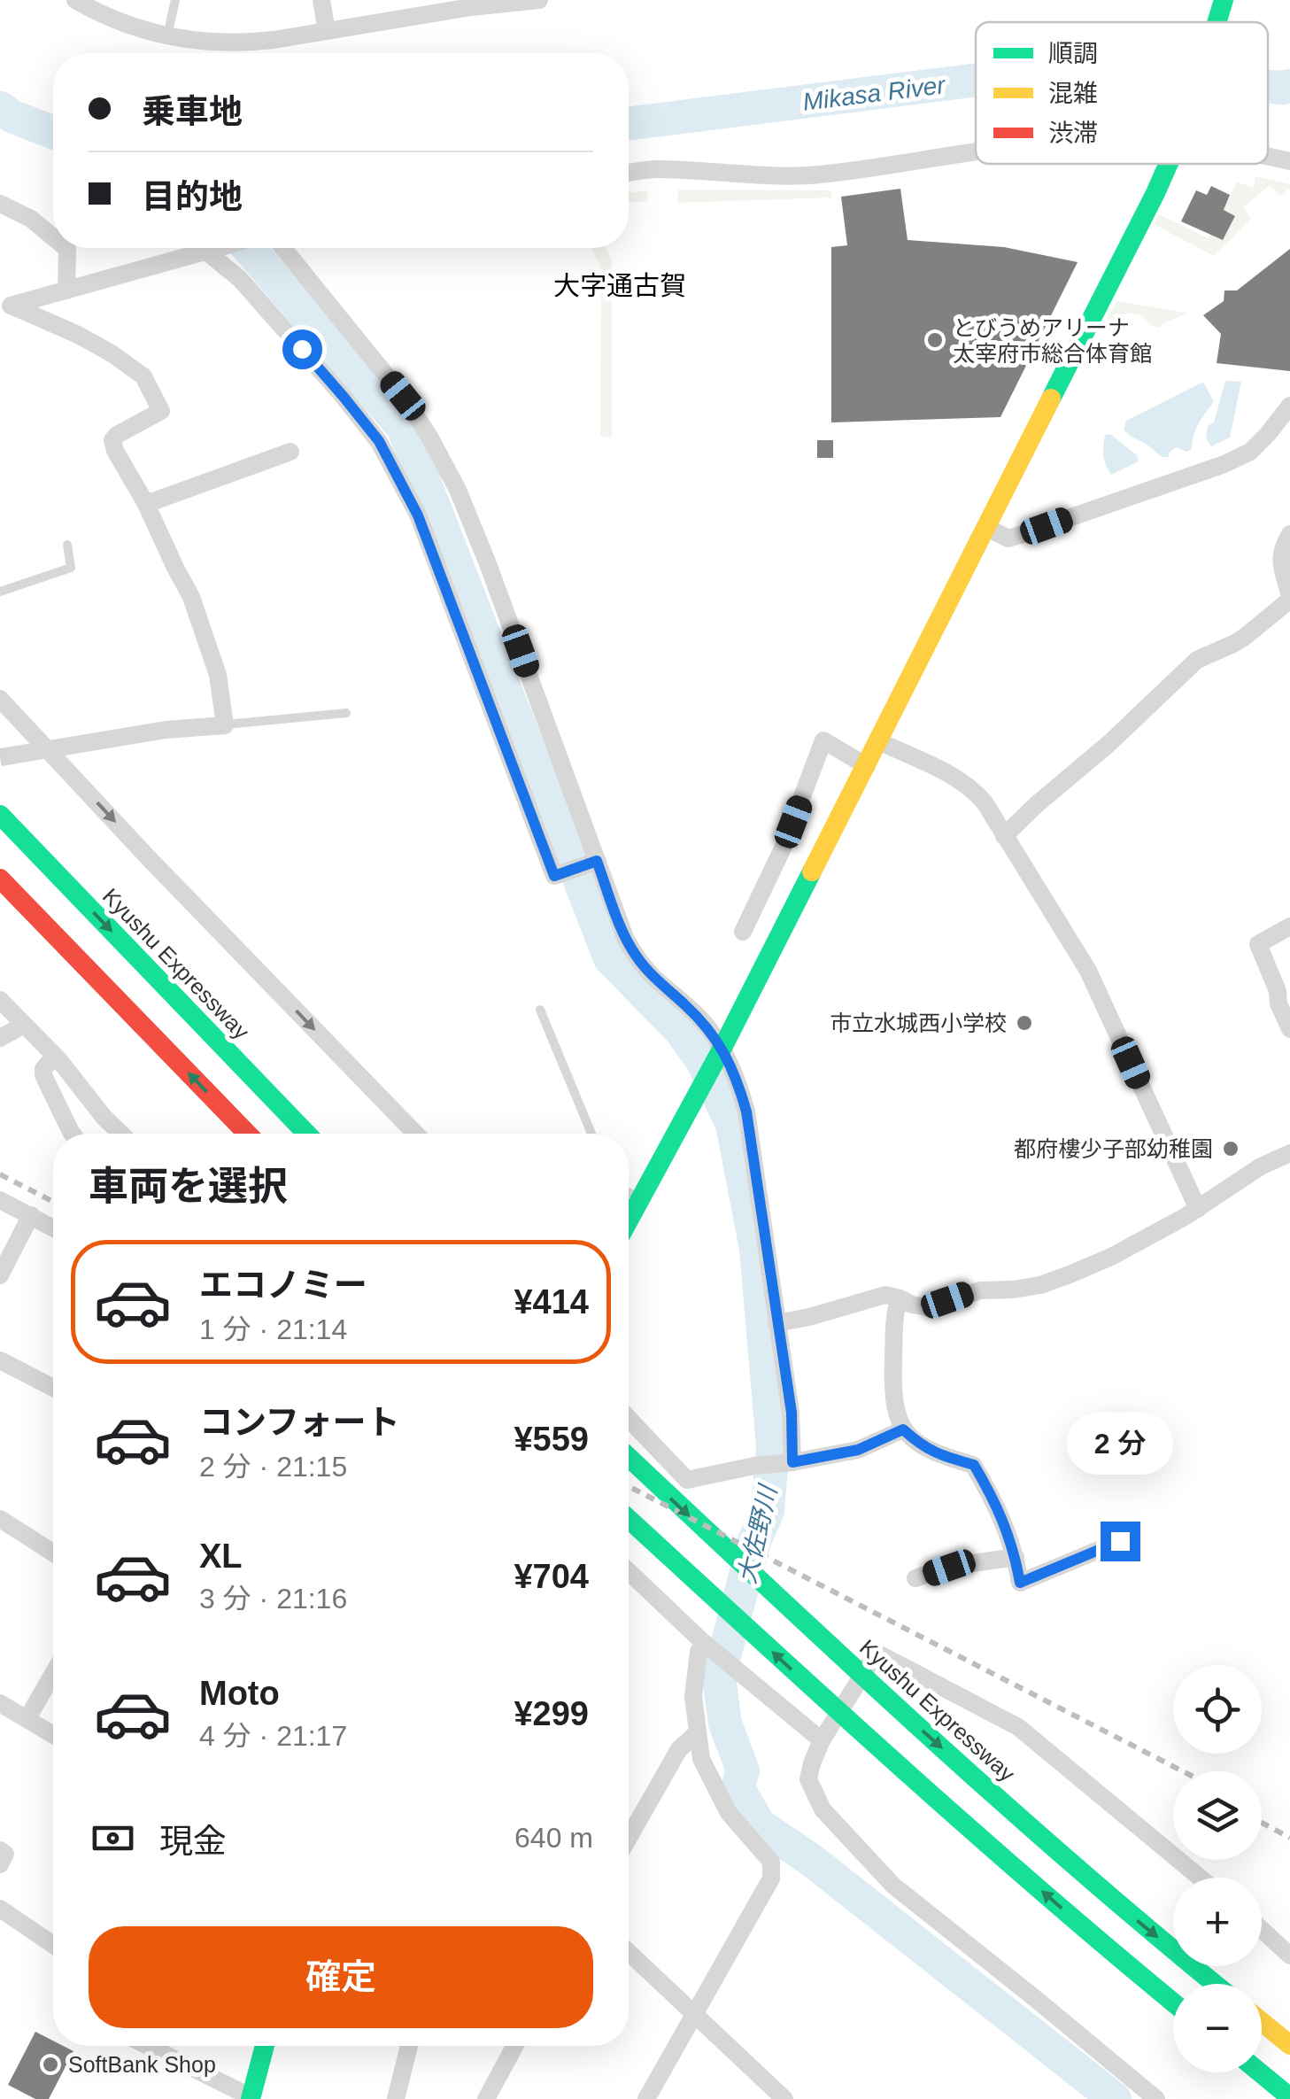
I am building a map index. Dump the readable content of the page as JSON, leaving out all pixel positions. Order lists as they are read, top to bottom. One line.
{"streets":{"main road":["Kyushu Expressway"]},"districts":["大字通古賀"],"water":["Mikasa River","大佐野川"],"places":["とびうめアリーナ 太宰府市総合体育館","市立水城西小学校","都府樓少子部幼稚園","SoftBank Shop"],"legend":["順調","混雑","渋滞"],"page":{"banner":["乗車地","目的地"],"heading":"車両を選択","list":[{"name":"エコノミー","note":"1 分 · 21:14","value":"¥414"},{"name":"コンフォート","note":"2 分 · 21:15","value":"¥559"},{"name":"XL","note":"3 分 · 21:16","value":"¥704"},{"name":"Moto","note":"4 分 · 21:17","value":"¥299"}],"bubble":"2 分","map_buttons":["+","−"],"pay":["現金","640 m"],"buttons":"確定"}}
